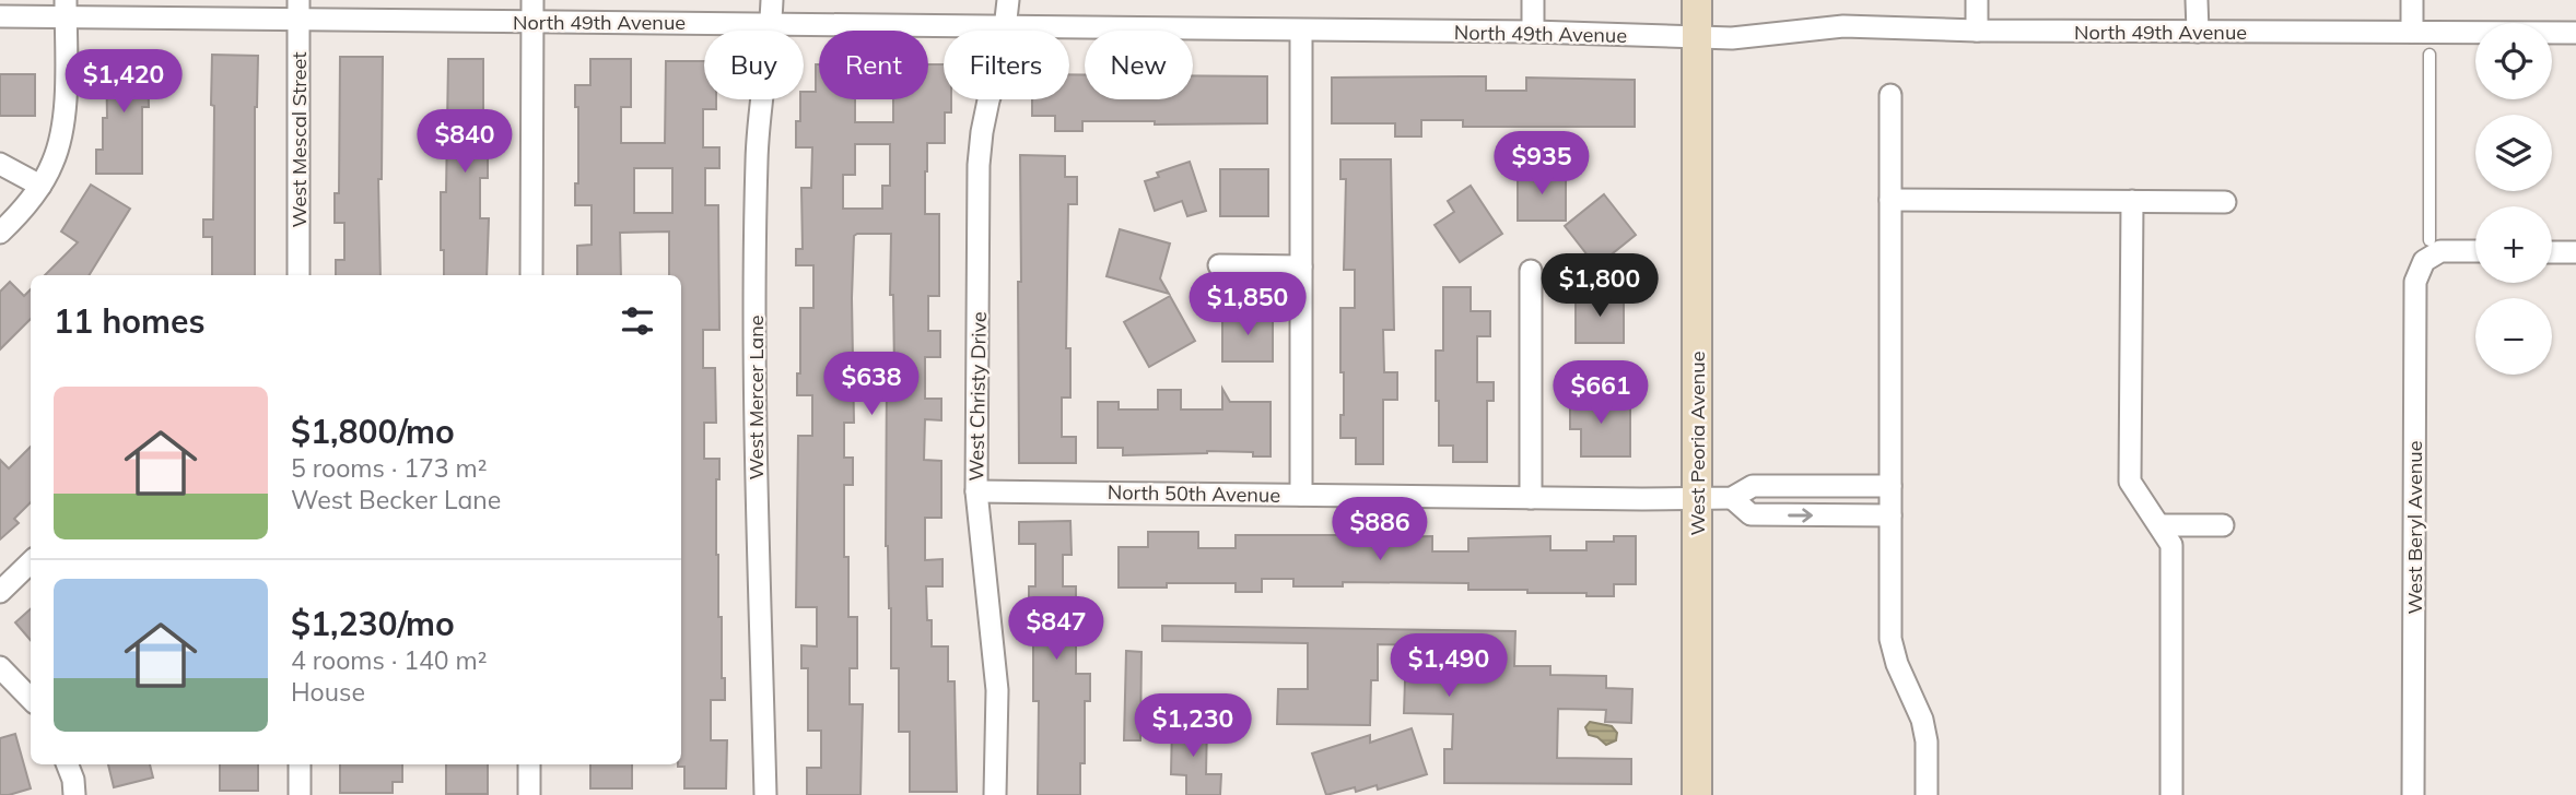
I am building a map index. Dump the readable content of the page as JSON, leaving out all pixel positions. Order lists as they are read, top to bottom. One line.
{"streets":{"main road":["West Peoria Avenue"],"street":["North 49th Avenue","West Mescal Street","West Christy Drive","West Mercer Lane","North 50th Avenue","West Beryl Avenue"]},"crossings":[["North 49th Avenue","West Mescal Street"],["North 49th Avenue","West Christy Drive"],["North 49th Avenue","West Mercer Lane"],["North 49th Avenue","West Peoria Avenue"],["West Christy Drive","North 50th Avenue"],["West Peoria Avenue","North 50th Avenue"]],"page":{"map_buttons":["+","−"],"chip":["Buy","Rent","Filters","New"],"price":["$1,420","$840","$935","$1,800","$1,850","$638","$661","$886","$847","$1,490","$1,230"],"heading":"11 homes","list":[{"name":"$1,800/mo","note":"5 rooms · 173 m² · West Becker Lane"},{"name":"$1,230/mo","note":"4 rooms · 140 m² · House"}]}}
